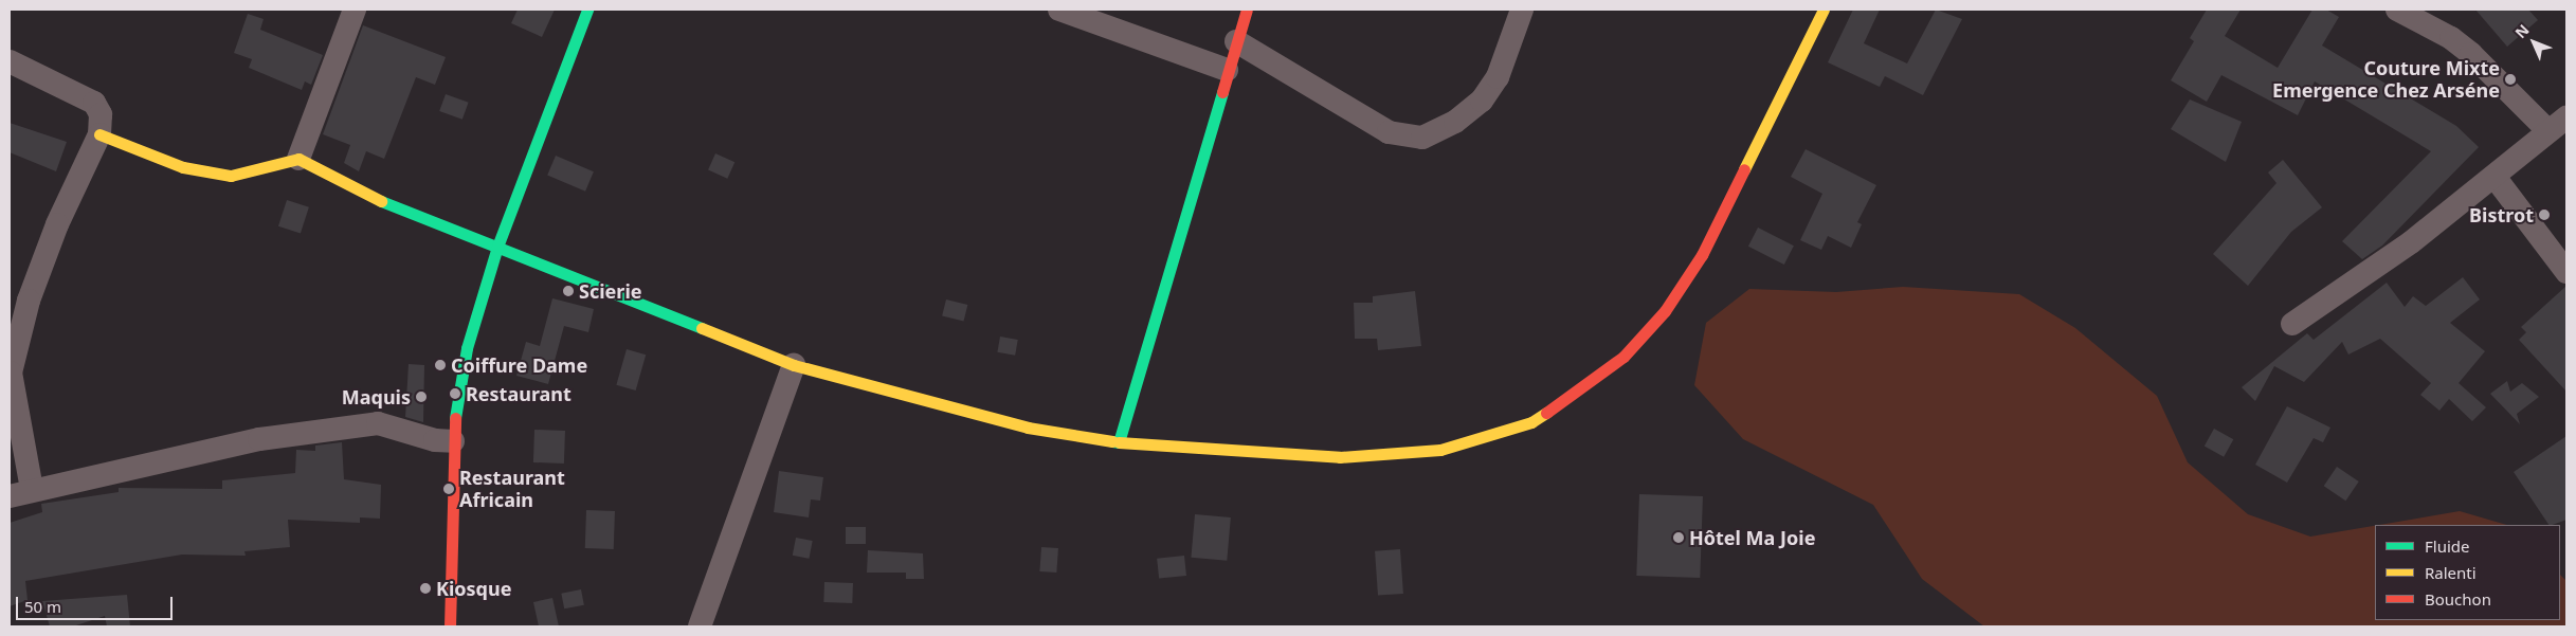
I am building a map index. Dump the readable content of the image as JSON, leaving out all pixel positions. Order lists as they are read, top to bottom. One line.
{"places":["Couture Mixte Emergence Chez Arséne","Bistrot","Scierie","Coiffure Dame","Restaurant","Maquis","Restaurant Africain","Hôtel Ma Joie","Kiosque"],"legend":["Fluide","Ralenti","Bouchon"],"scale_bar":"50 m","north":"top left"}
